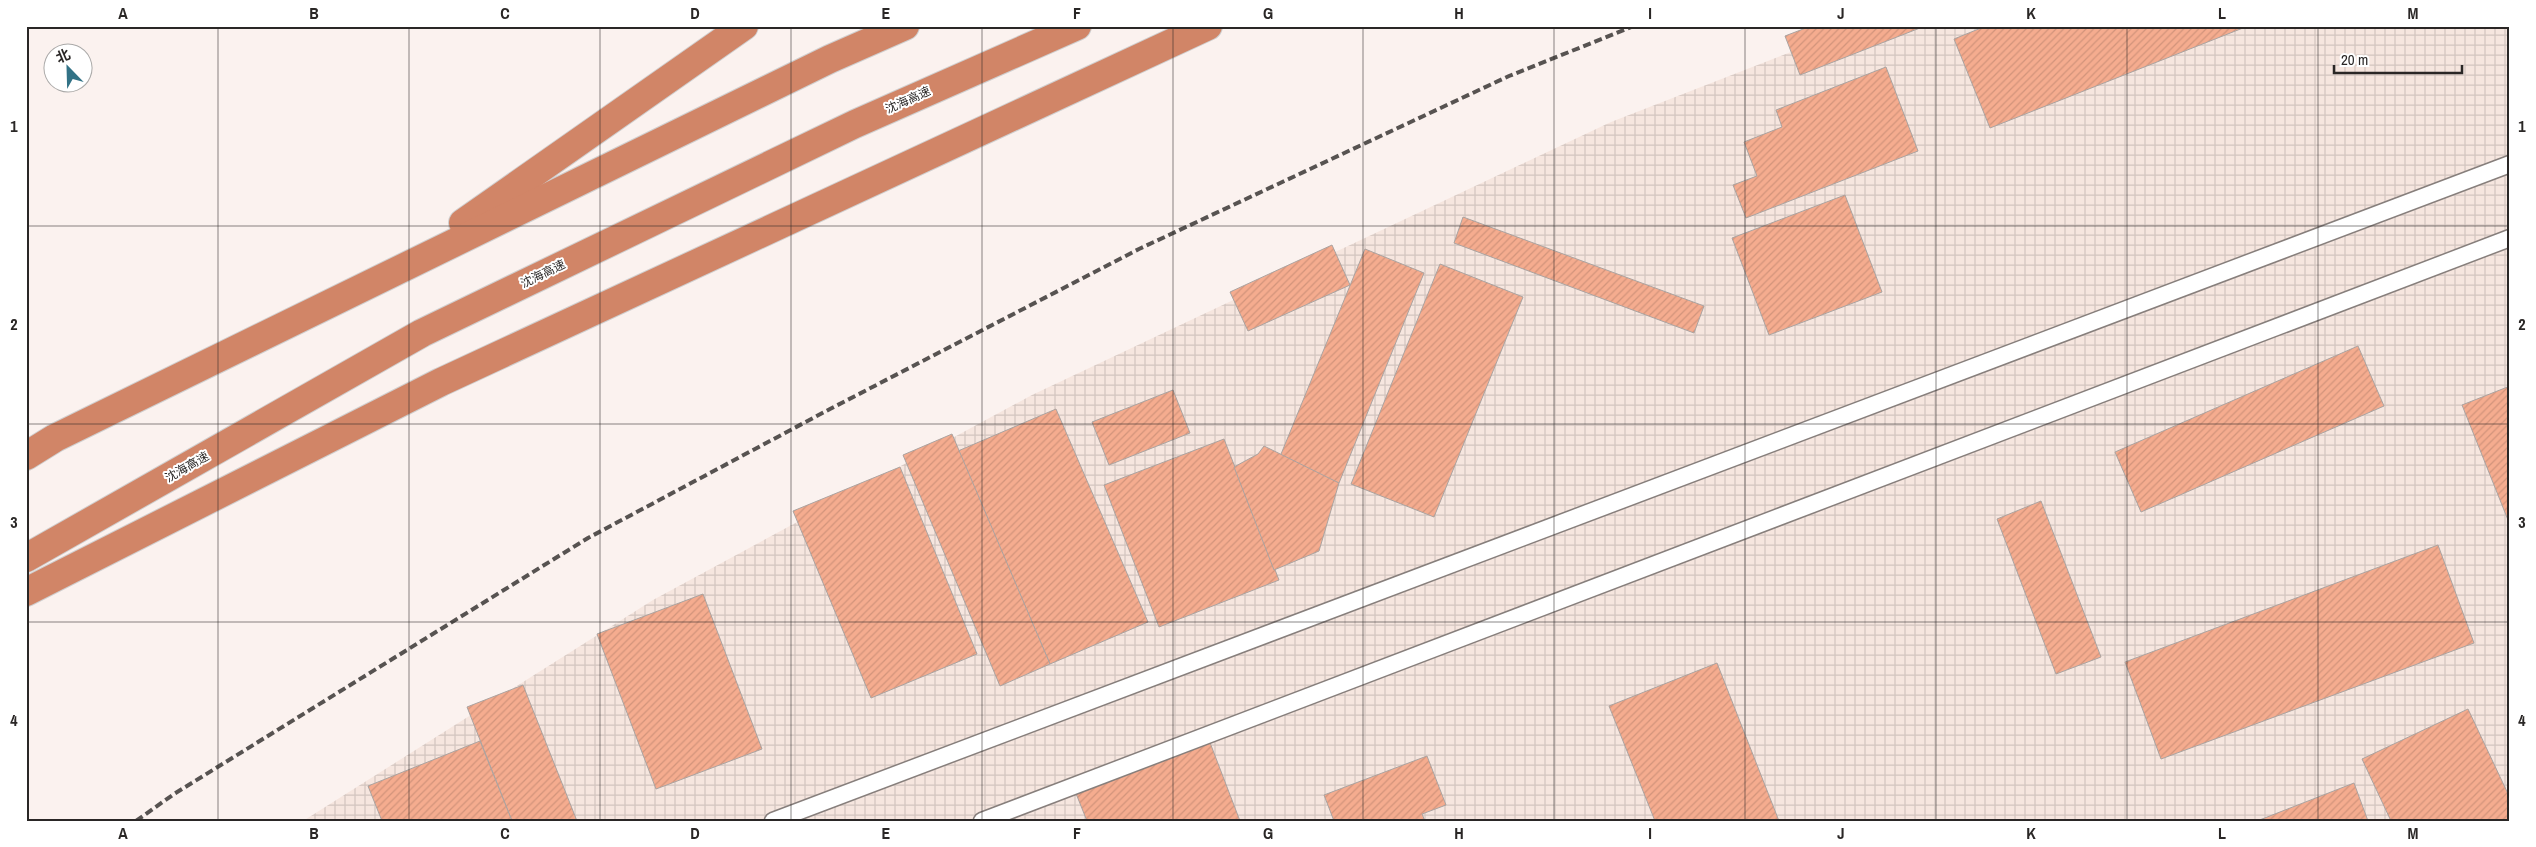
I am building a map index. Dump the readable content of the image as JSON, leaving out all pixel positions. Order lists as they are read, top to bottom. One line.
{"streets":{"highway":["沈海高速"]},"scale_bar":"20 m","north":"top left","grid":{"columns":["A","B","C","D","E","F","G","H","I","J","K","L","M"],"rows":["1","2","3","4"]}}
